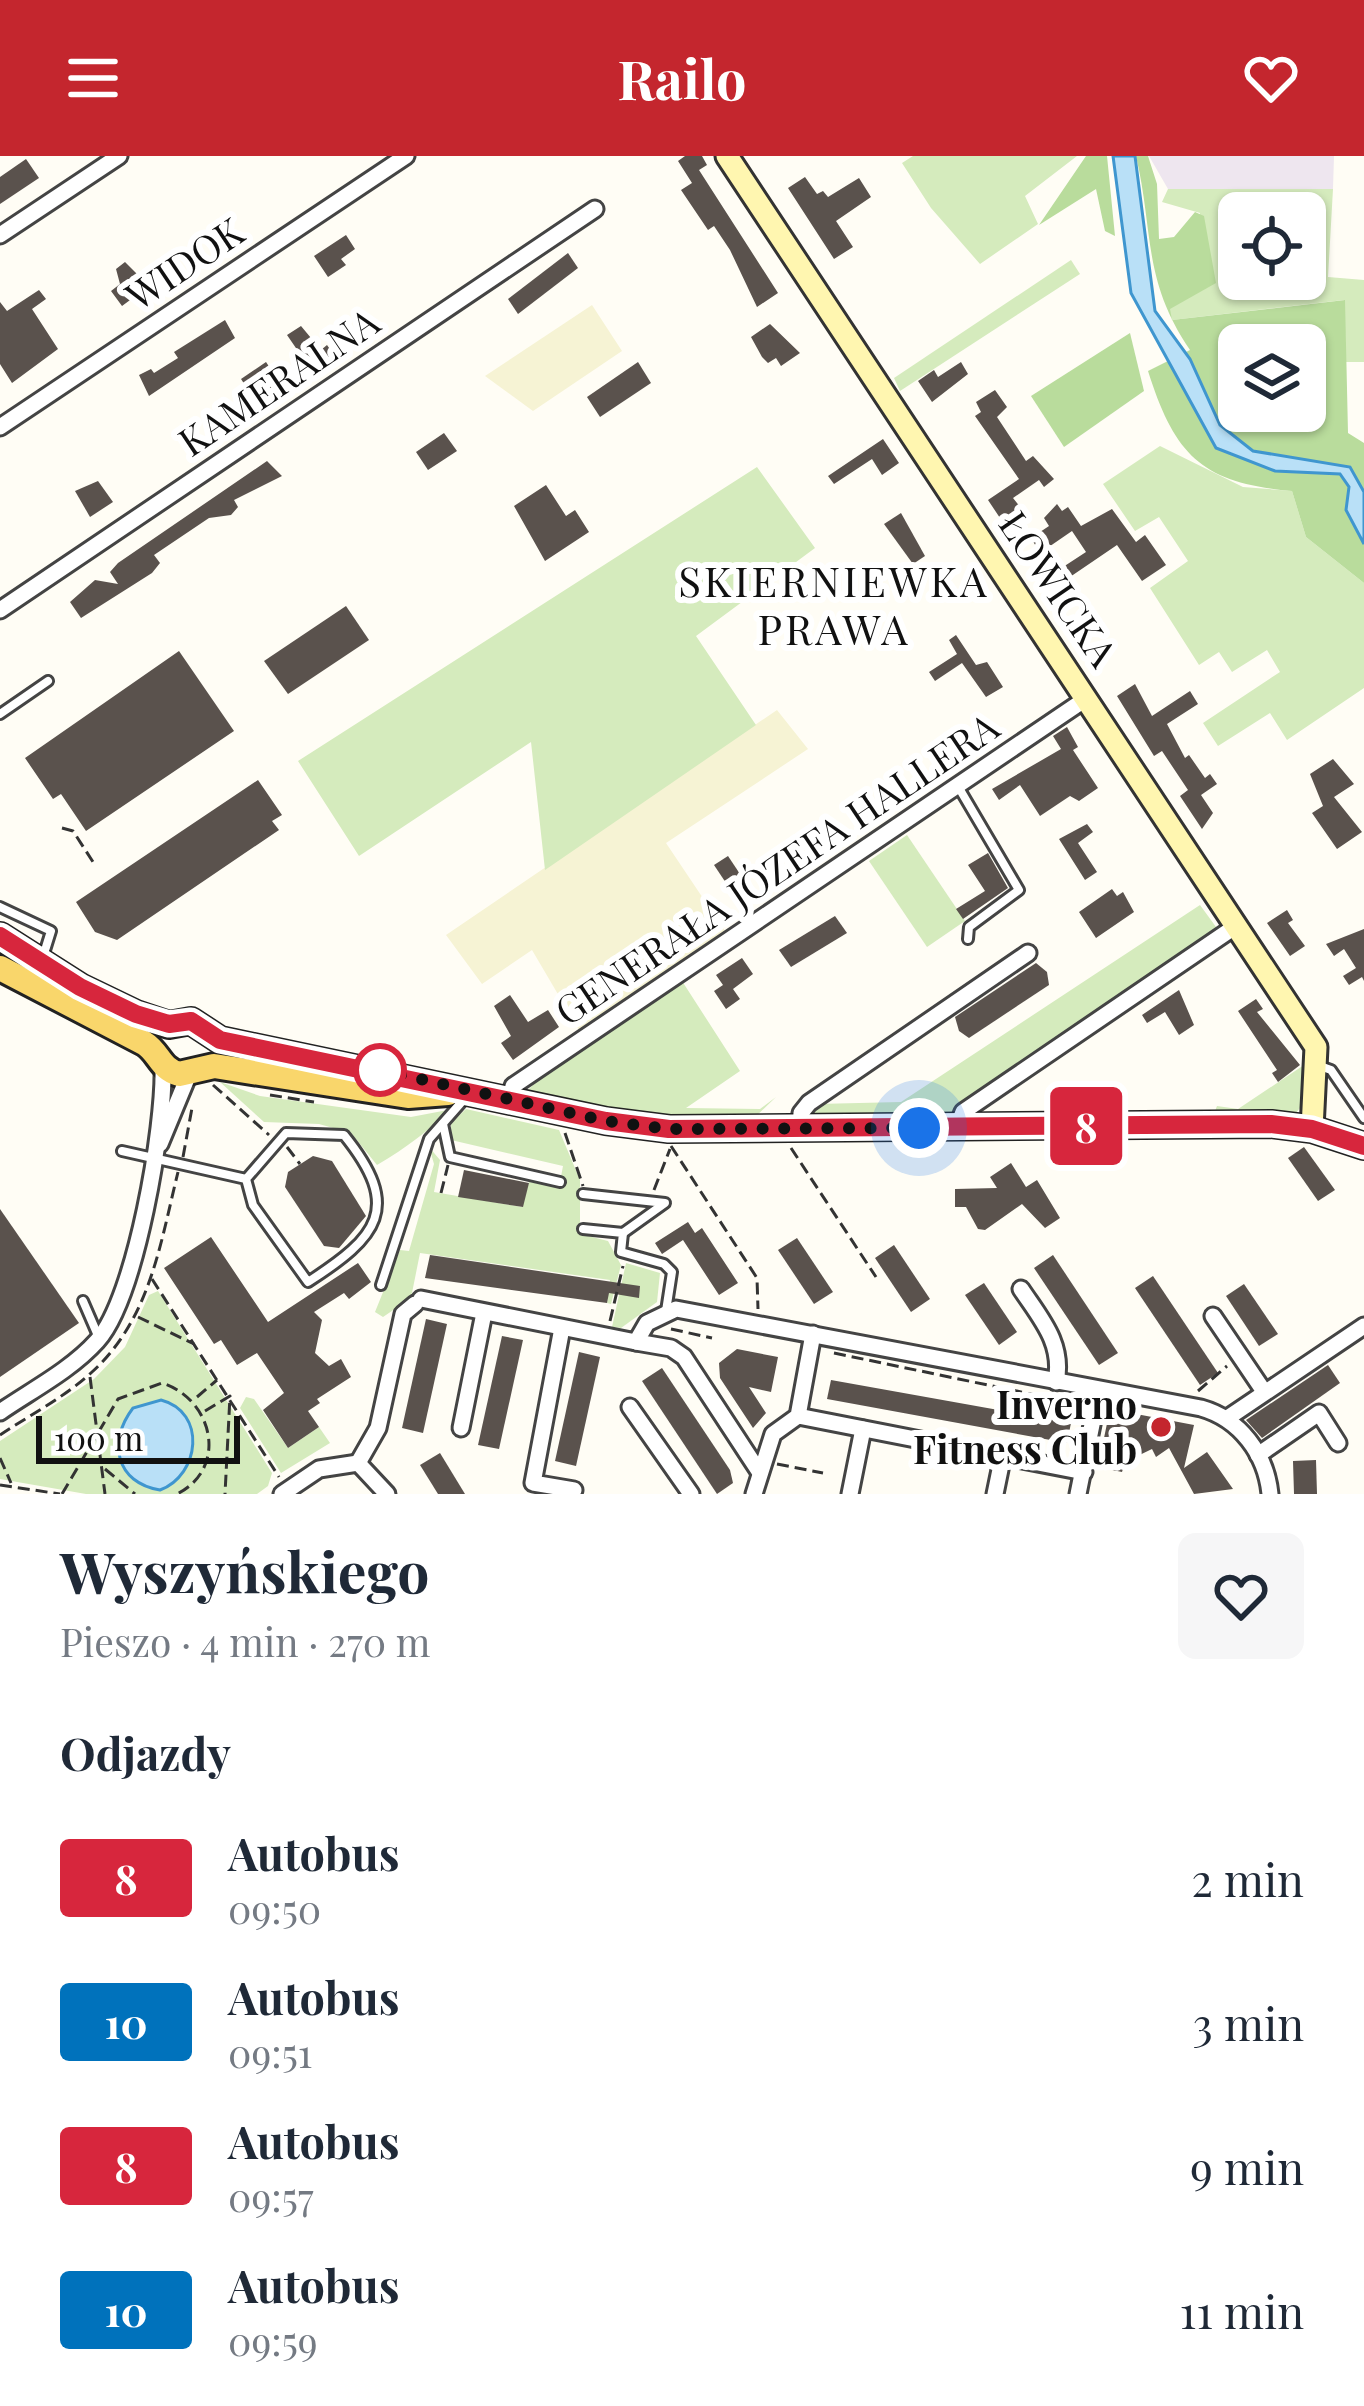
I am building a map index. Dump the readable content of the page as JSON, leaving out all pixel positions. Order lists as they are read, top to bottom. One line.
{"streets":{"street":["WIDOK","KAMERALNA","ŁOWICKA","GENERAŁA JÓZEFA HALLERA"]},"crossings":[["ŁOWICKA","GENERAŁA JÓZEFA HALLERA"]],"districts":["SKIERNIEWKA PRAWA"],"places":["Inverno Fitness Club"],"lines":["bus line 8"],"scale_bar":"100 m","page":{"header":"Railo","on_map":"8","scale":"100 m","heading":[["Wyszyńskiego","Pieszo · 4 min · 270 m"],"Odjazdy"],"list":[{"mark":"8","name":"Autobus","note":"09:50","value":"2 min"},{"mark":"10","name":"Autobus","note":"09:51","value":"3 min"},{"mark":"8","name":"Autobus","note":"09:57","value":"9 min"},{"mark":"10","name":"Autobus","note":"09:59","value":"11 min"}]}}
